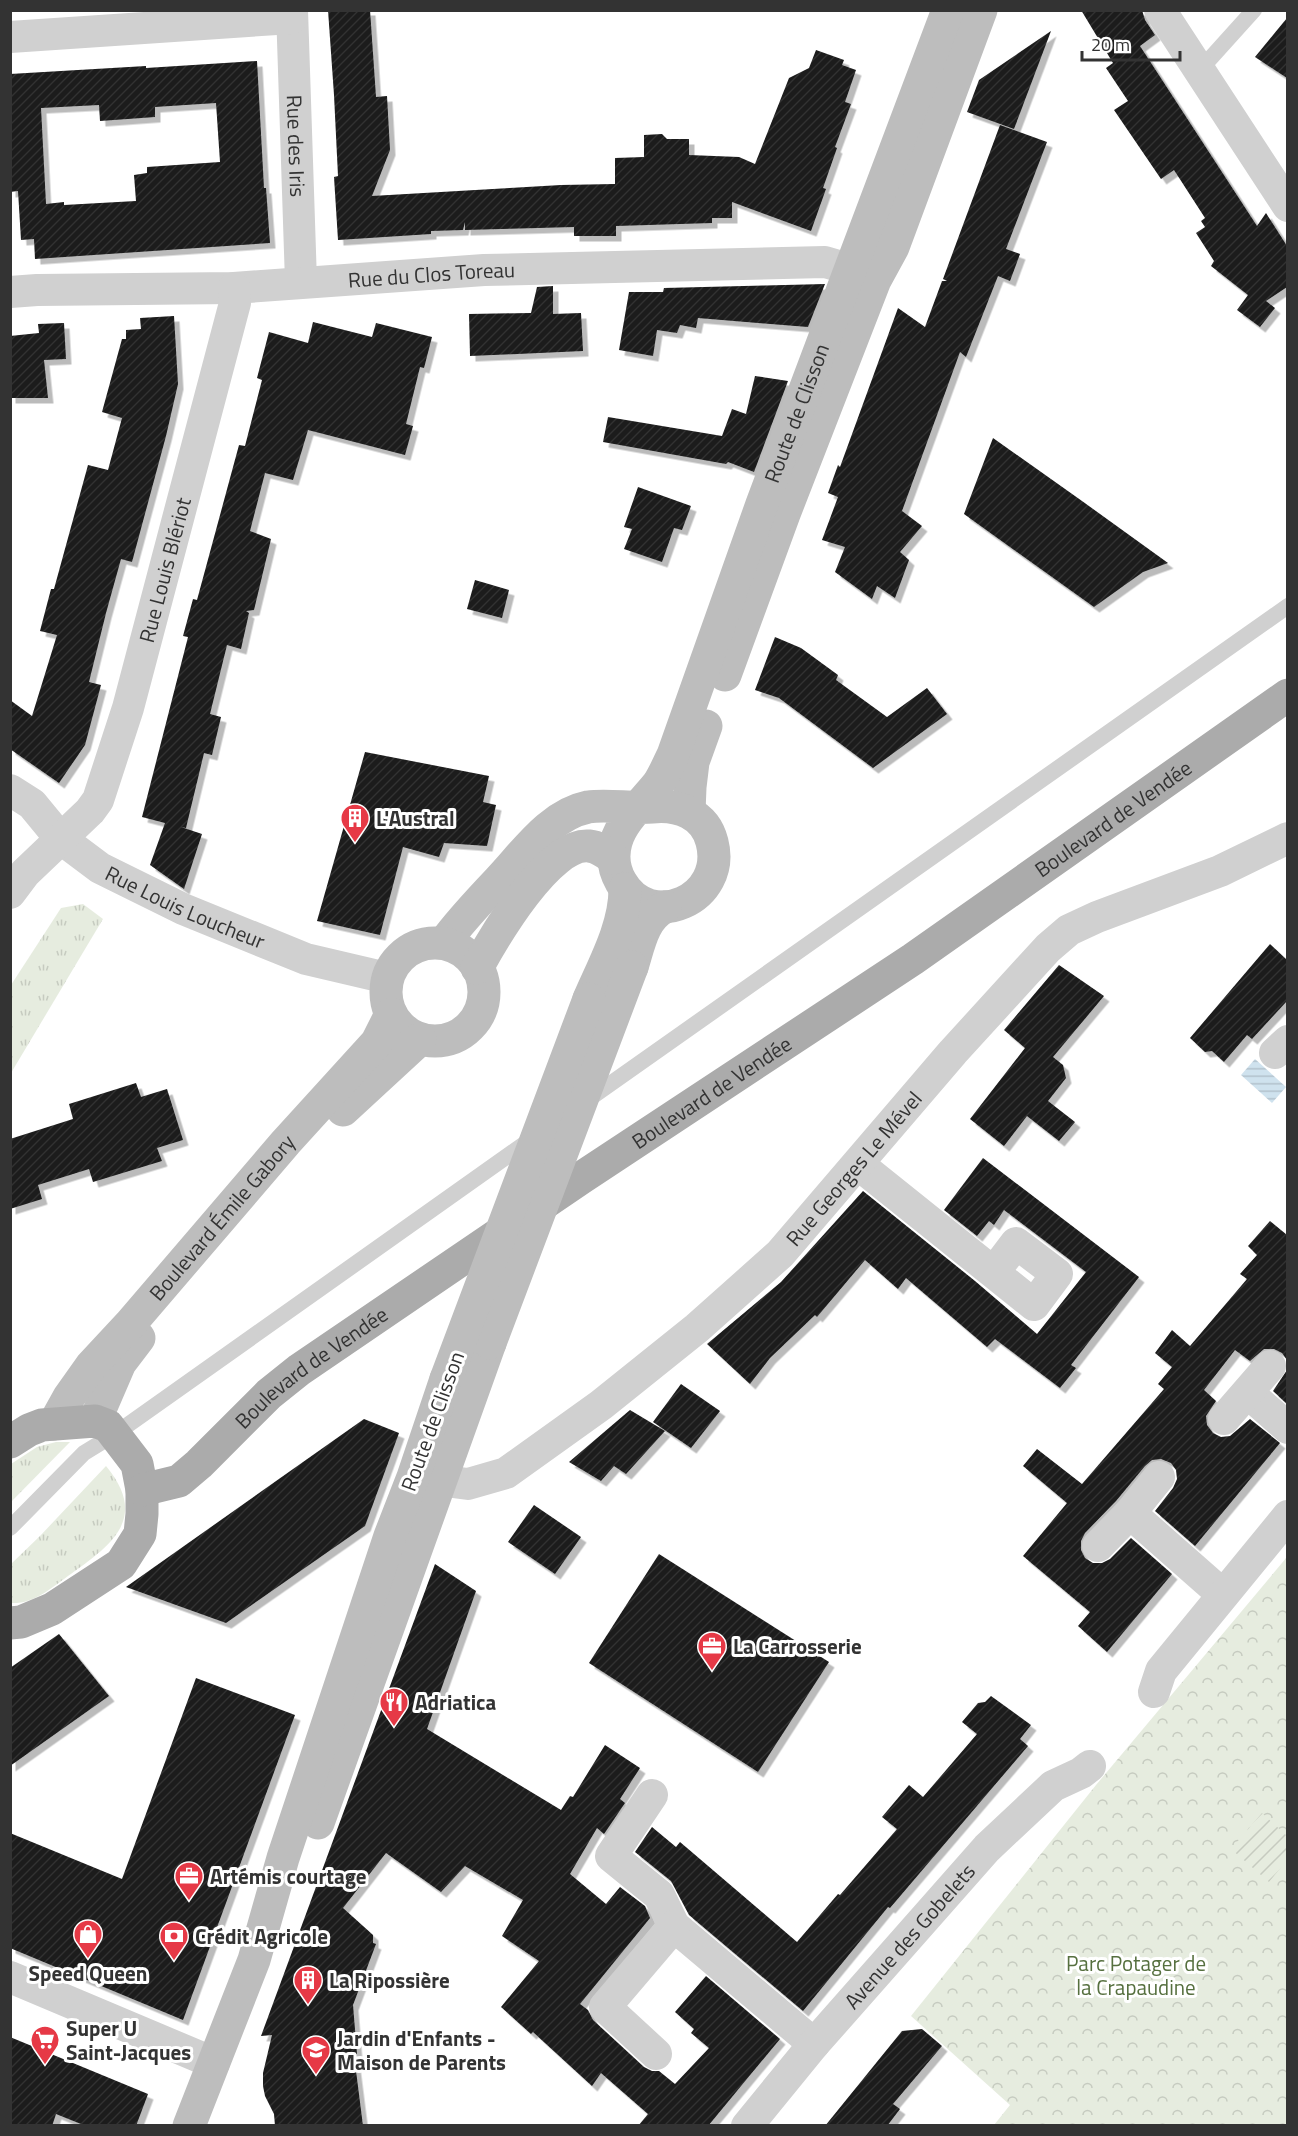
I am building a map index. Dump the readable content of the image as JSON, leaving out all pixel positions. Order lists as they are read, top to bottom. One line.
{"streets":{"main road":["Route de Clisson","Boulevard de Vendée","Boulevard Émile Gabory"],"street":["Rue des Iris","Rue du Clos Toreau","Rue Louis Blériot","Rue Louis Loucheur","Rue Georges Le Mével","Avenue des Gobelets"]},"crossings":[["Rue des Iris","Rue du Clos Toreau"],["Rue du Clos Toreau","Route de Clisson"],["Rue du Clos Toreau","Rue Louis Blériot"],["Route de Clisson","Rue Georges Le Mével"],["Rue Louis Blériot","Rue Louis Loucheur"],["Rue Louis Loucheur","Boulevard Émile Gabory"]],"parks":["Parc Potager de la Crapaudine"],"places":{"building":["L'Austral","La Ripossière"],"office":["La Carrosserie","Artémis courtage"],"restaurant":["Adriatica"],"shop":["Speed Queen"],"bank":["Crédit Agricole"],"supermarket":["Super U Saint-Jacques"],"school or university":["Jardin d'Enfants - Maison de Parents"]},"scale_bar":"20 m"}
